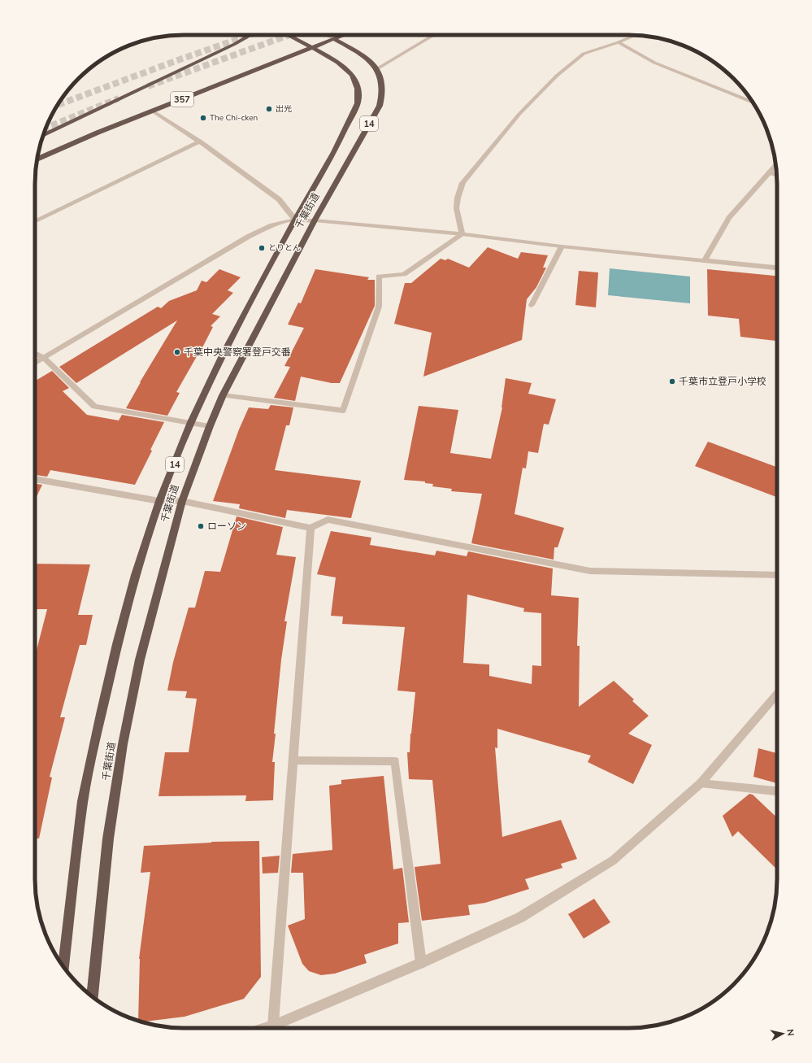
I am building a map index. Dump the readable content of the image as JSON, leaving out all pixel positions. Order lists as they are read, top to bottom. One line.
{"streets":{"highway":["357","14","千葉街道"]},"crossings":[["357","千葉街道"]],"places":["出光","The Chi-cken","とりとん","千葉中央警察署登戸交番","千葉市立登戸小学校","ローソン"],"north":"right"}
